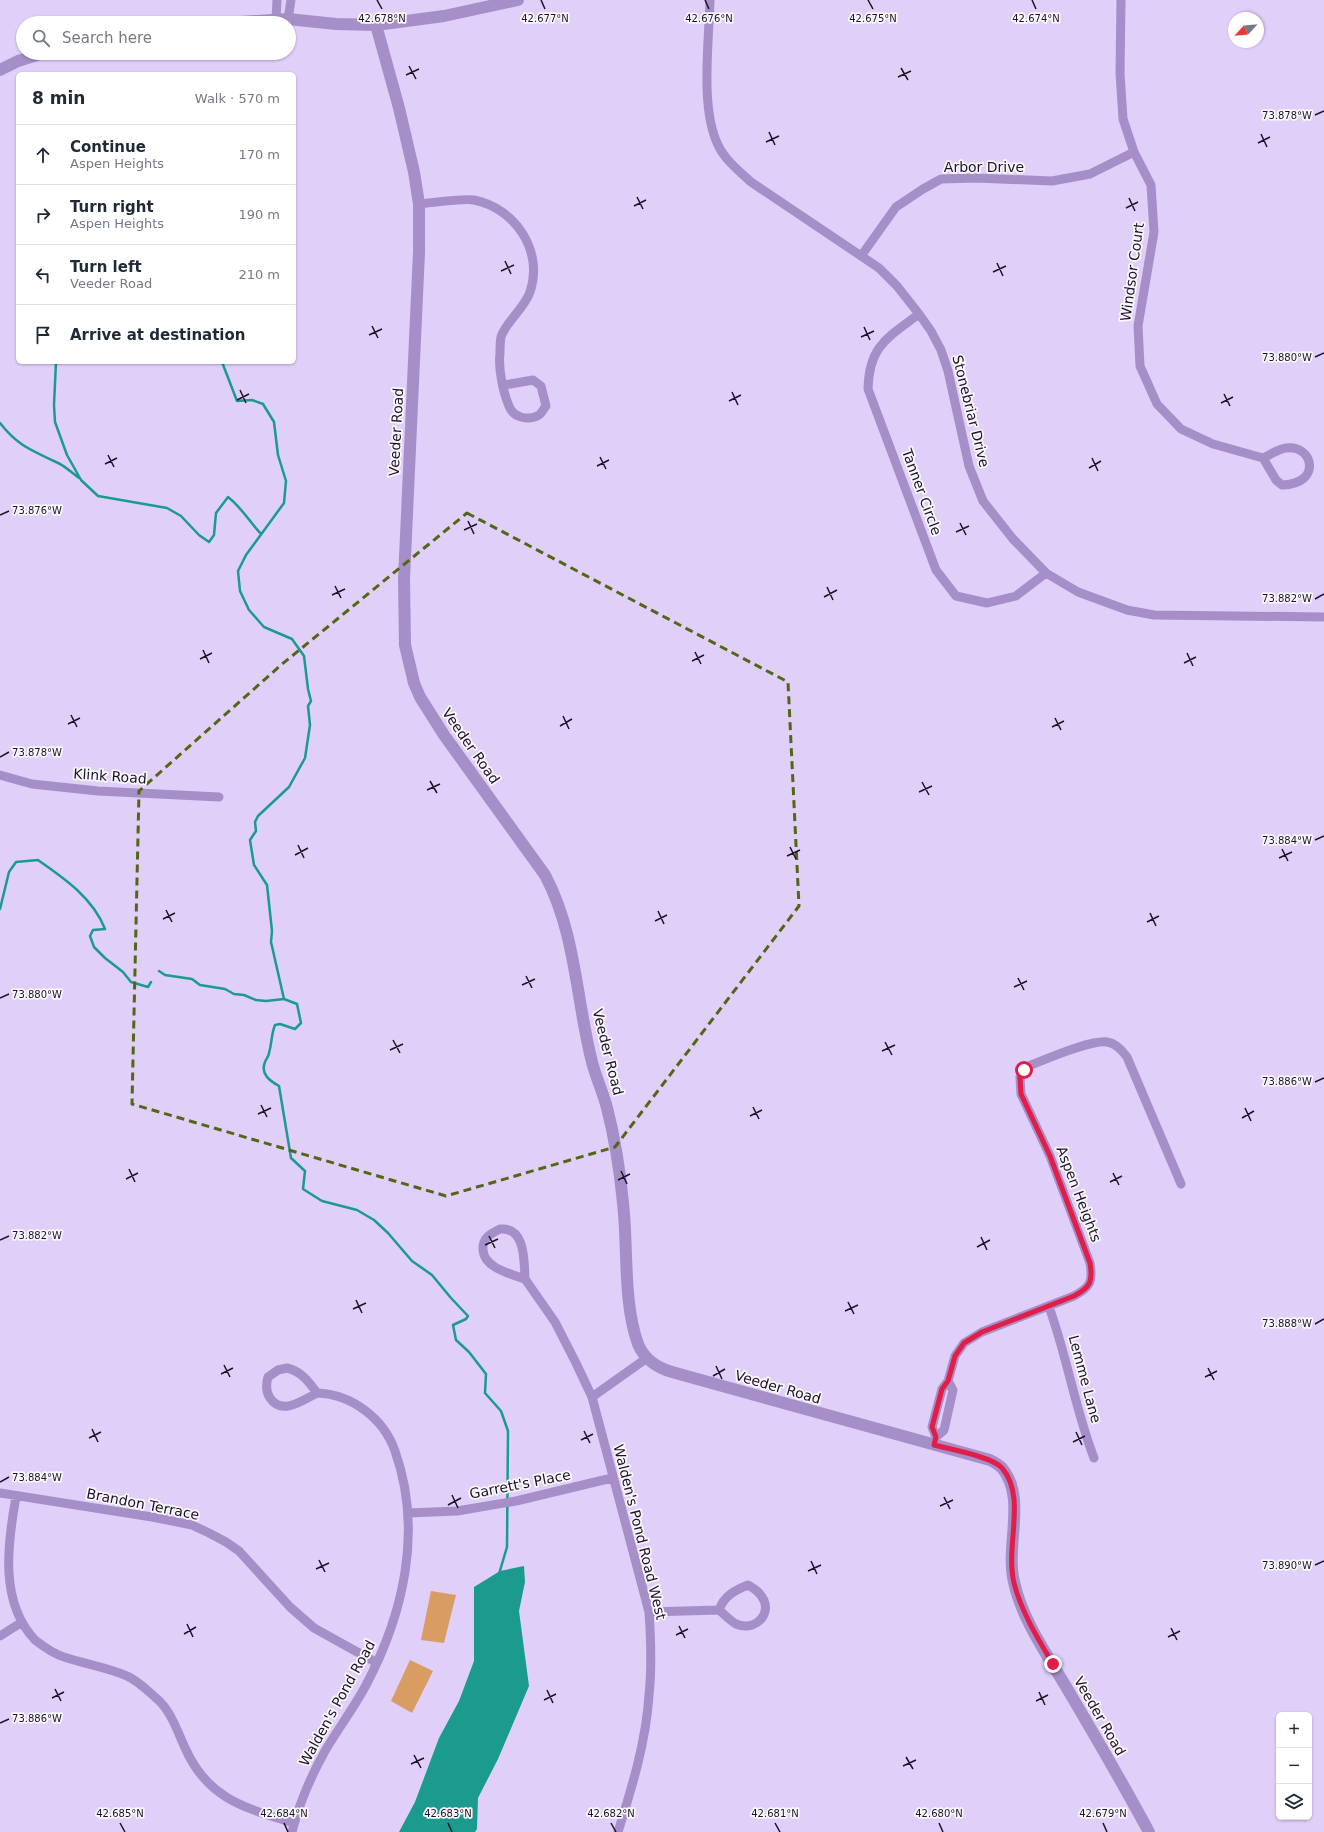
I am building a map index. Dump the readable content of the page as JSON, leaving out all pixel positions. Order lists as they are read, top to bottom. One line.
{"streets":{"street":["Arbor Drive","Windsor Court","Stonebriar Drive","Veeder Road","Tanner Circle","Klink Road","Aspen Heights","Lemme Lane","Garrett's Place","Brandon Terrace","Walden's Pond Road West","Walden's Pond Road"]},"crossings":[["Arbor Drive","Windsor Court"],["Arbor Drive","Stonebriar Drive"],["Stonebriar Drive","Tanner Circle"],["Veeder Road","Aspen Heights"],["Aspen Heights","Lemme Lane"],["Garrett's Place","Walden's Pond Road West"],["Garrett's Place","Walden's Pond Road"],["Brandon Terrace","Walden's Pond Road"]],"north":"bottom left","page":{"search":"Search here","heading":["8 min","Walk · 570 m"],"list":[["Continue","Aspen Heights","170 m"],["Turn right","Aspen Heights","190 m"],["Turn left","Veeder Road","210 m"],"Arrive at destination"],"map_buttons":["+","−"]},"coordinates":["42.678°N","42.677°N","42.675°N","42.674°N","42.676°N","73.878°W","73.880°W","73.876°W","73.882°W","73.884°W","73.886°W","73.888°W","73.890°W","42.685°N","42.684°N","42.683°N","42.682°N","42.681°N","42.680°N","42.679°N"]}
